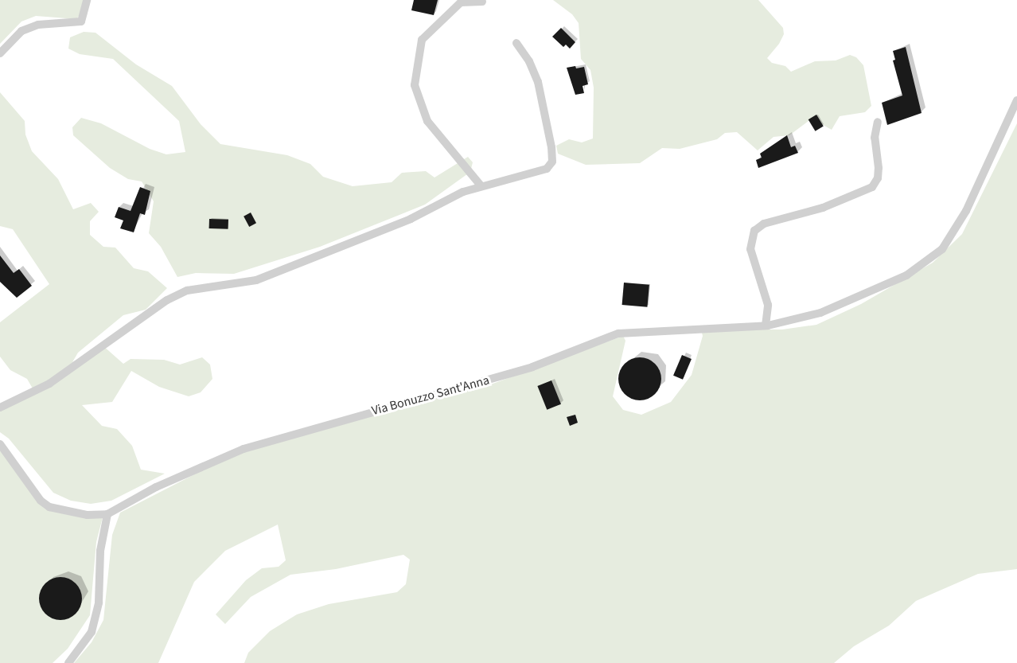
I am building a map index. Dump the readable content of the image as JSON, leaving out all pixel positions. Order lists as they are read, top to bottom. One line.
{"streets":{"street":["Via Bonuzzo Sant'Anna"]}}
